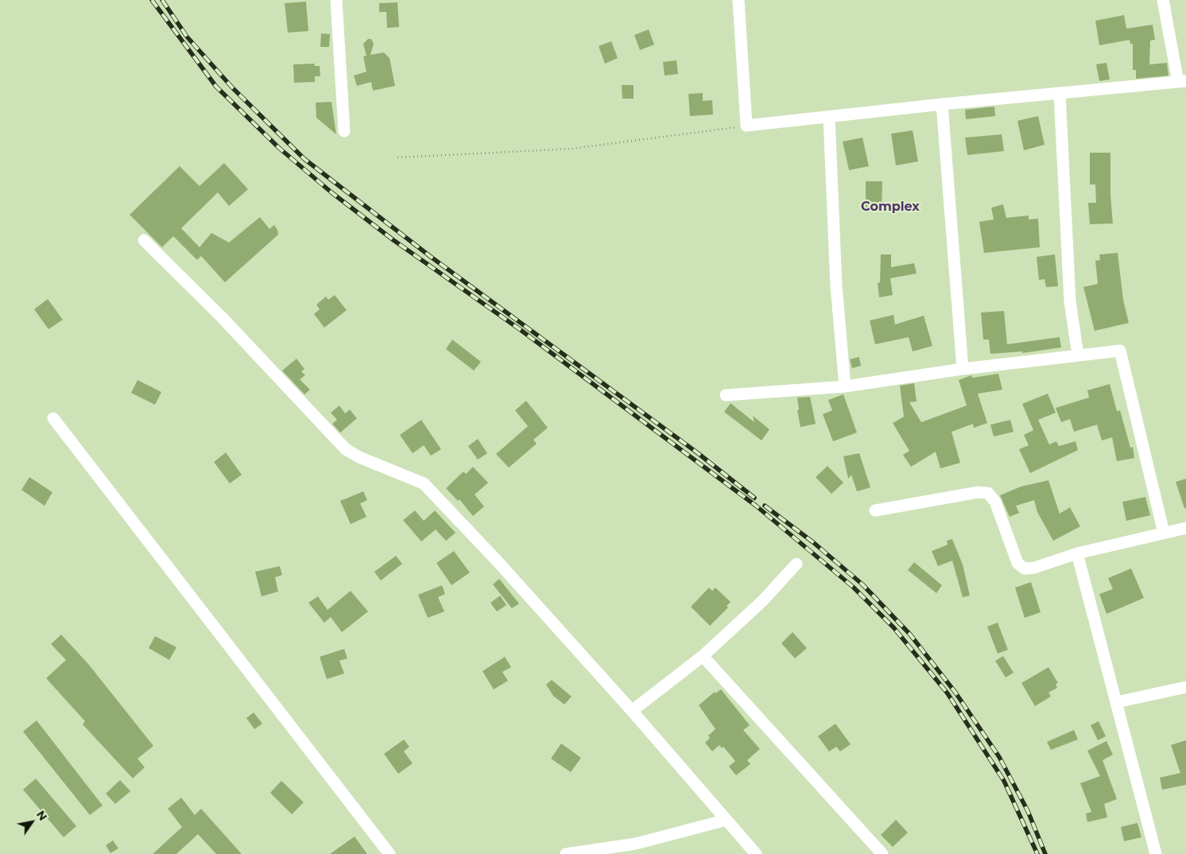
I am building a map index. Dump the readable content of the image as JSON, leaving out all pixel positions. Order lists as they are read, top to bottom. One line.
{"districts":["Complex"],"north":"top right"}
